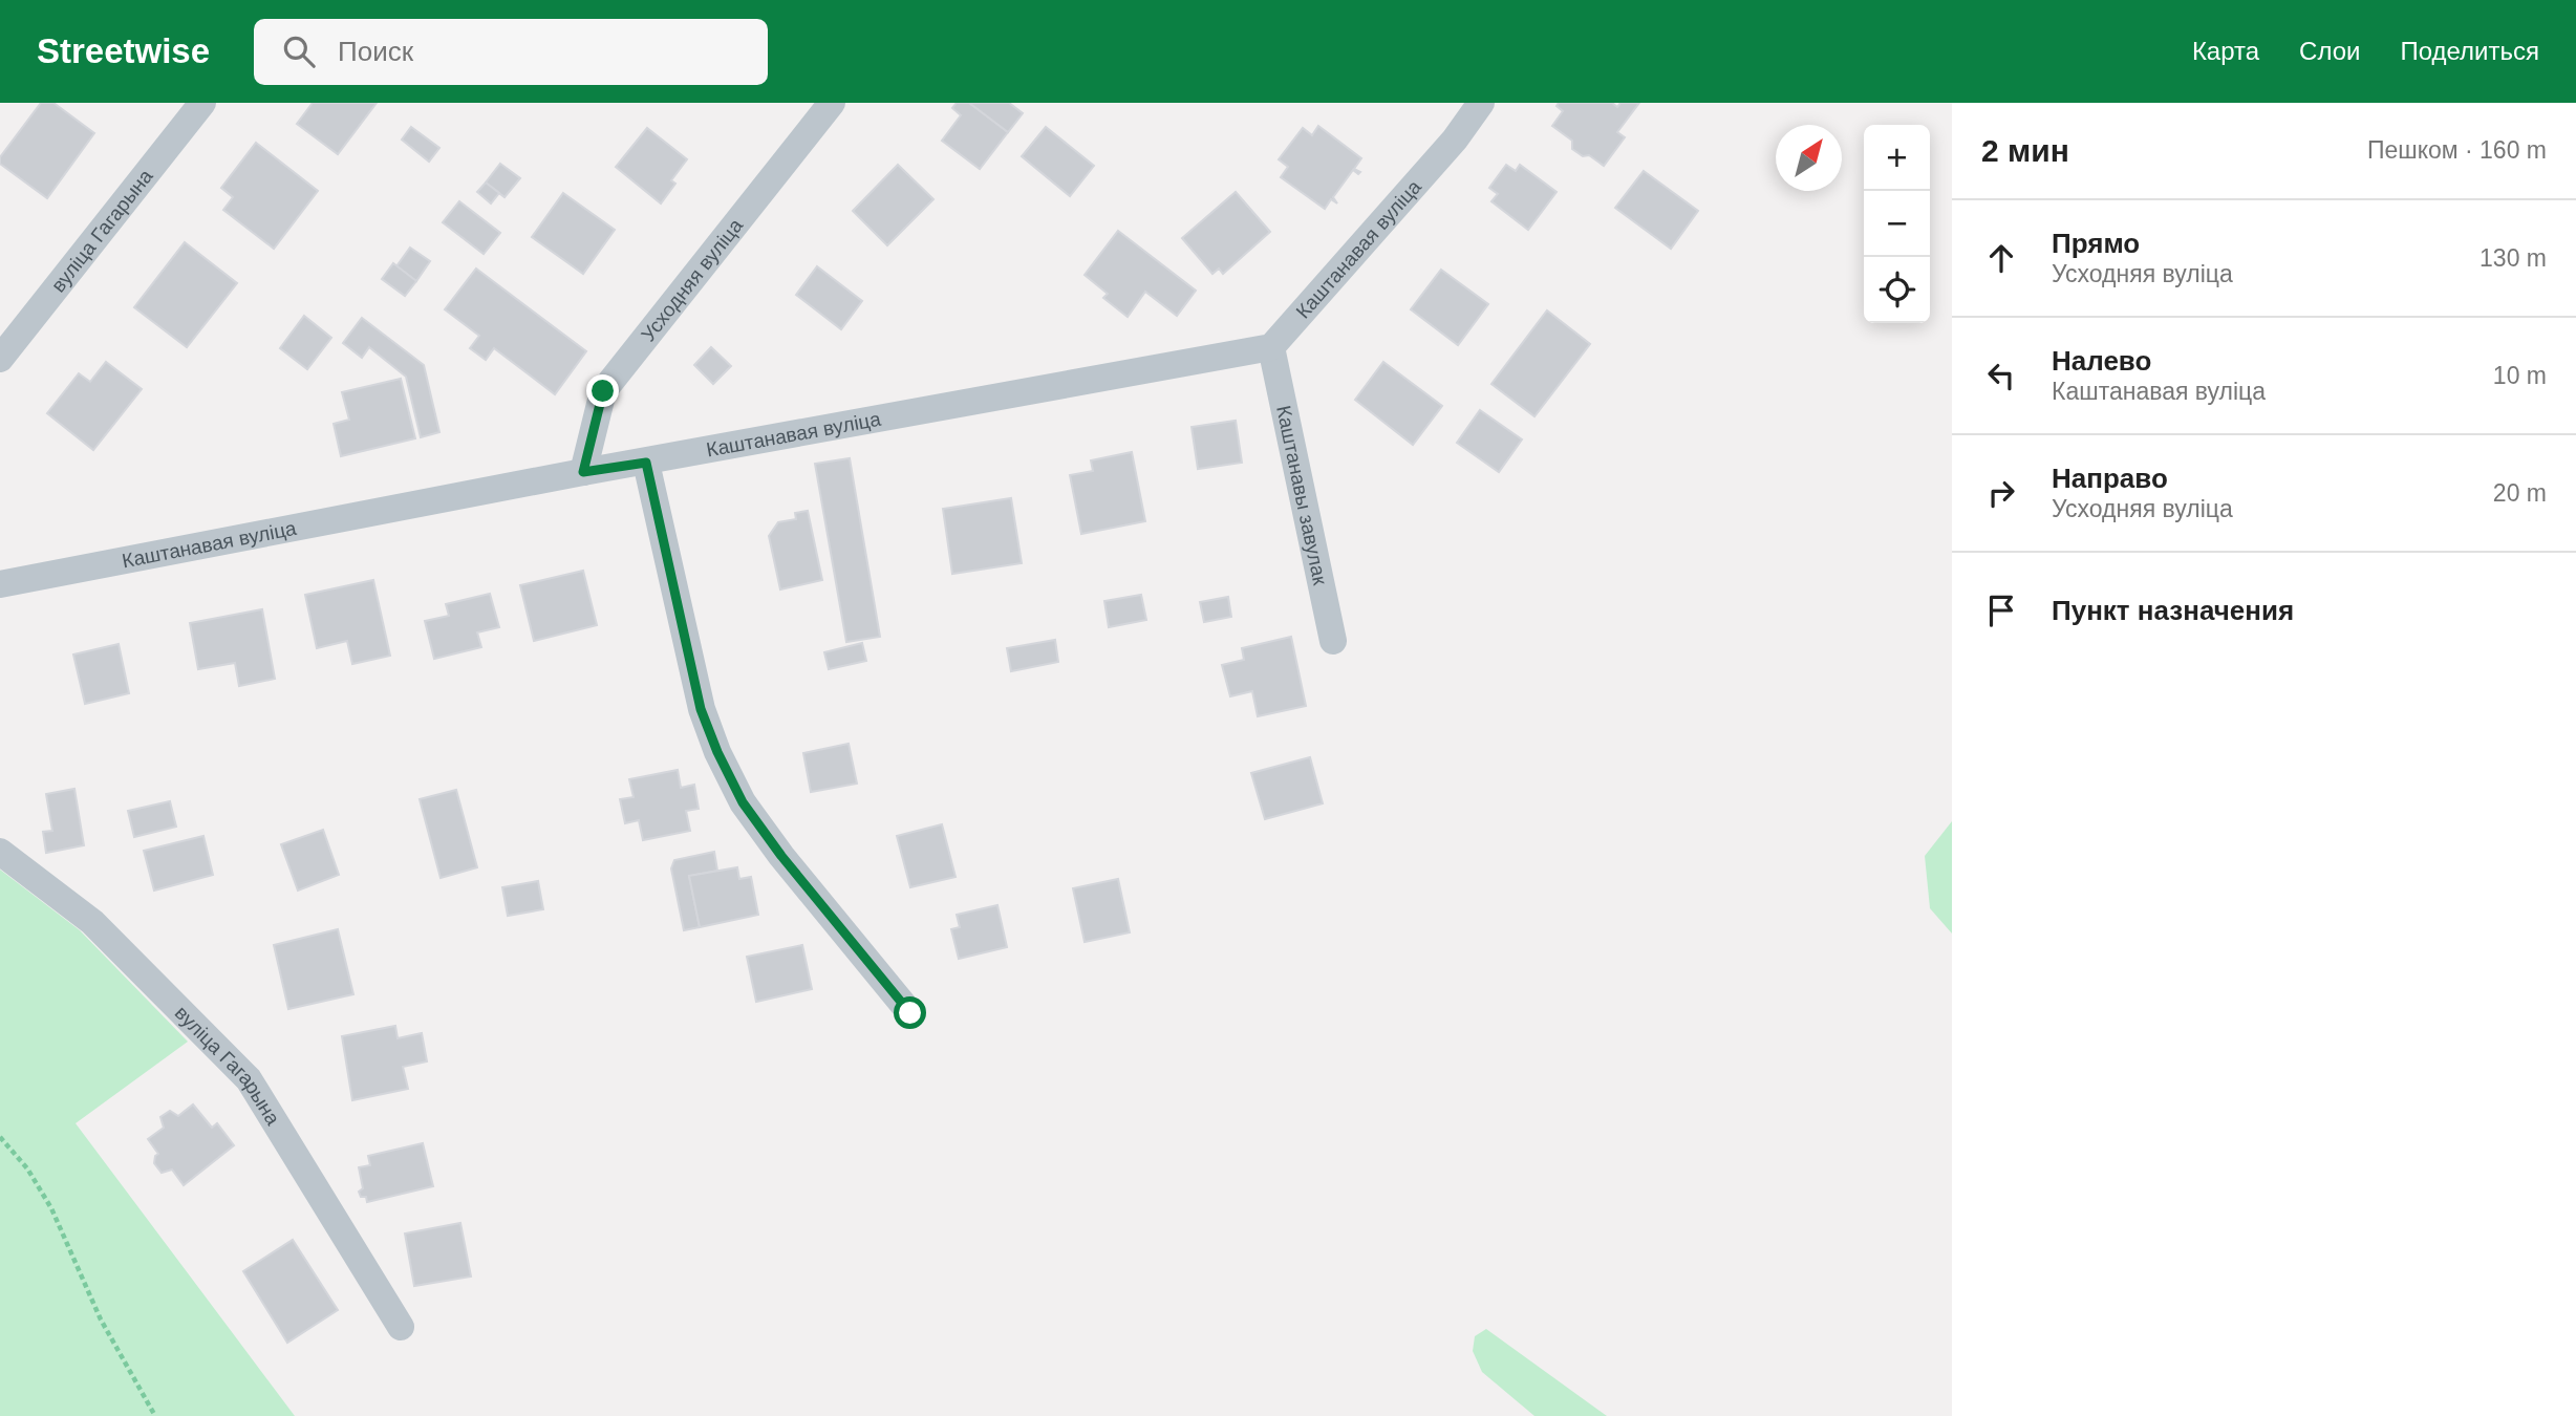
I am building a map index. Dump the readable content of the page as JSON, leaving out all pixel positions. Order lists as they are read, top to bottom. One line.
{"streets":{"street":["вуліца Гагарына","Каштанавая вуліца","Усходняя вуліца","Каштанавы завулак"]},"crossings":[["Каштанавая вуліца","Усходняя вуліца"],["Каштанавая вуліца","Каштанавы завулак"]],"north":"top right","page":{"header":"Streetwise","search":"Поиск","nav":["Карта","Слои","Поделиться"],"heading":["2 мин","Пешком · 160 m"],"map_buttons":["+","−"],"list":[["Прямо","Усходняя вуліца","130 m"],["Налево","Каштанавая вуліца","10 m"],["Направо","Усходняя вуліца","20 m"],"Пункт назначения"]}}
